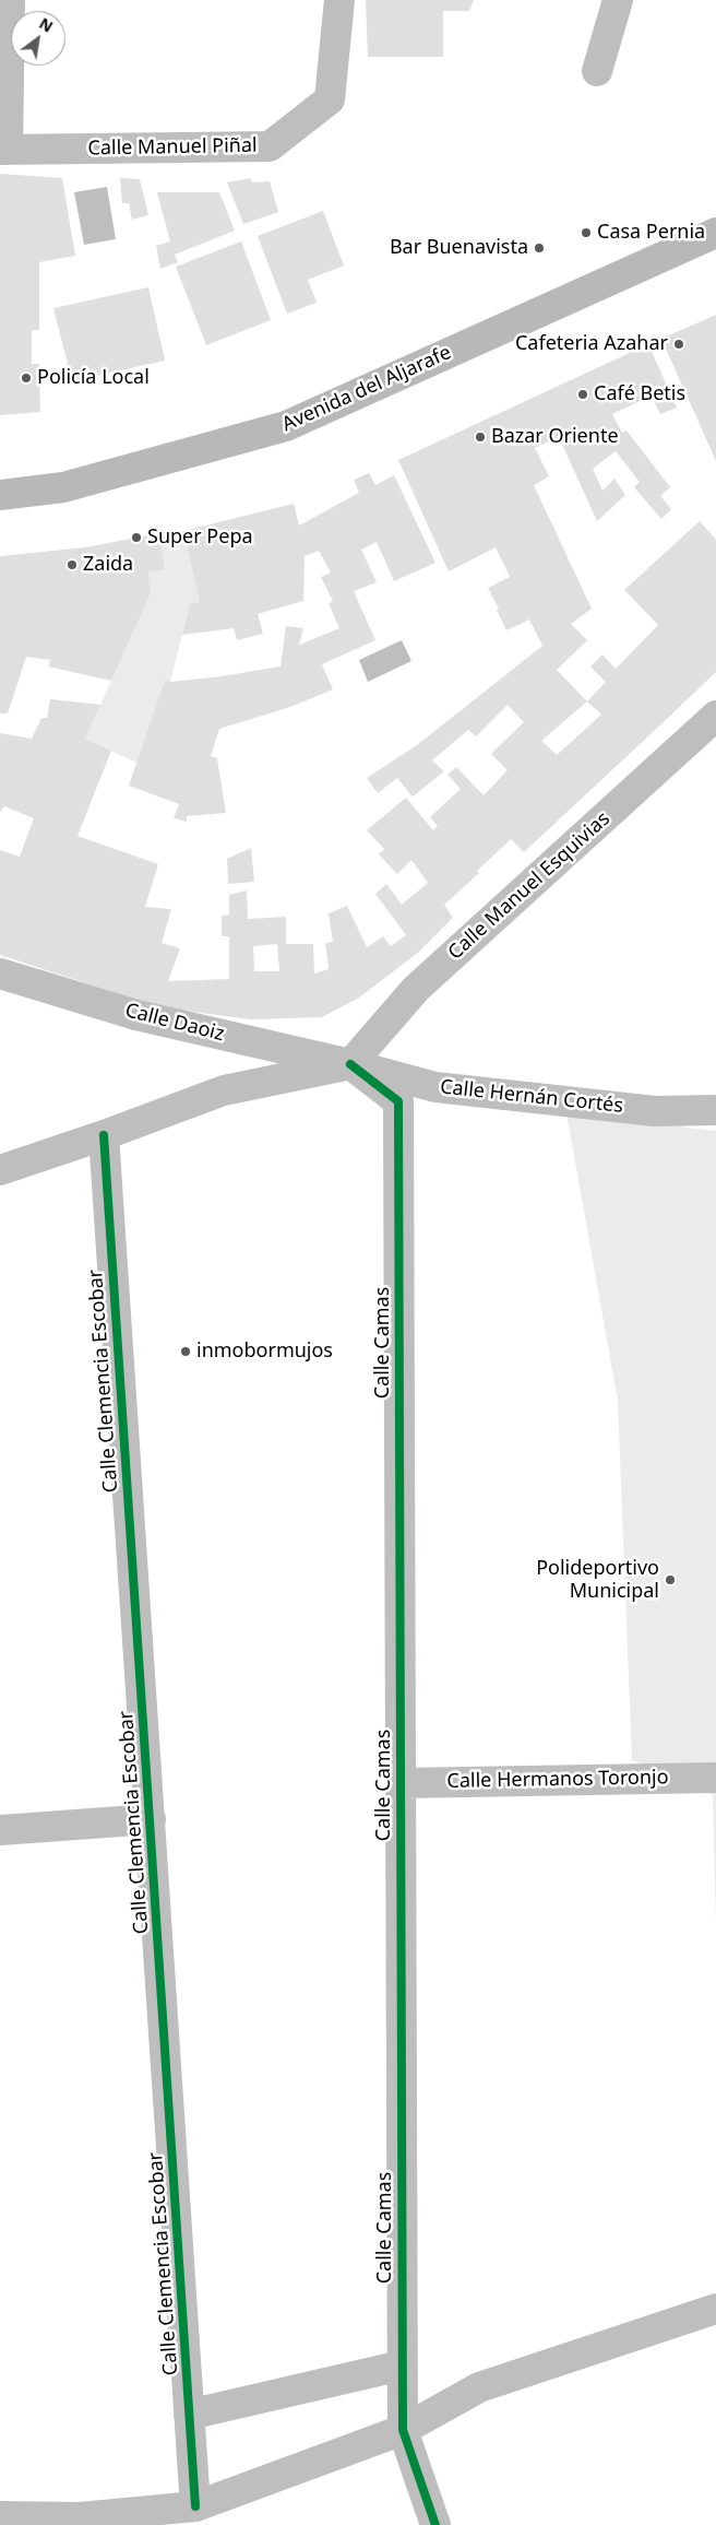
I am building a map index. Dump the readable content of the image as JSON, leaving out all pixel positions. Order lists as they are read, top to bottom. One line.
{"streets":{"main road":["Avenida del Aljarafe"],"street":["Calle Manuel Piñal","Calle Manuel Esquivias","Calle Daoiz","Calle Hernán Cortés","Calle Camas","Calle Clemencia Escobar","Calle Hermanos Toronjo"]},"crossings":[["Calle Manuel Esquivias","Calle Daoiz"],["Calle Manuel Esquivias","Calle Hernán Cortés"],["Calle Manuel Esquivias","Calle Camas"],["Calle Daoiz","Calle Hernán Cortés"],["Calle Daoiz","Calle Camas"],["Calle Hernán Cortés","Calle Camas"],["Calle Camas","Calle Hermanos Toronjo"]],"places":["Casa Pernia","Bar Buenavista","Cafeteria Azahar","Policía Local","Café Betis","Bazar Oriente","Super Pepa","Zaida","inmobormujos","Polideportivo Municipal"],"north":"top right"}
